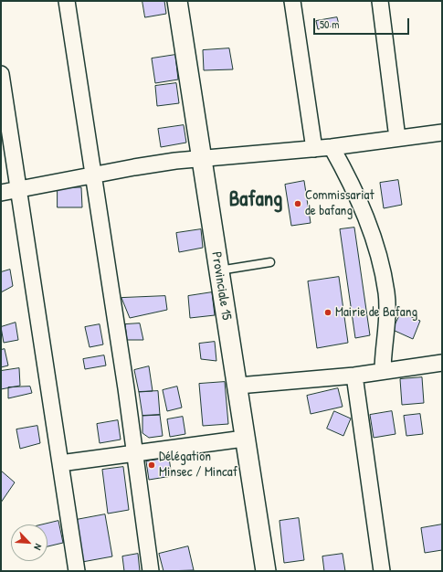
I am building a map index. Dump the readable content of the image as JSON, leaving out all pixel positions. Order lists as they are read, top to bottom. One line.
{"streets":{"street":["Provinciale 15"]},"districts":["Bafang"],"places":["Commissariat de bafang","Mairie de Bafang","Délégation Minsec / Mincaf"],"scale_bar":"50 m","north":"bottom right"}
